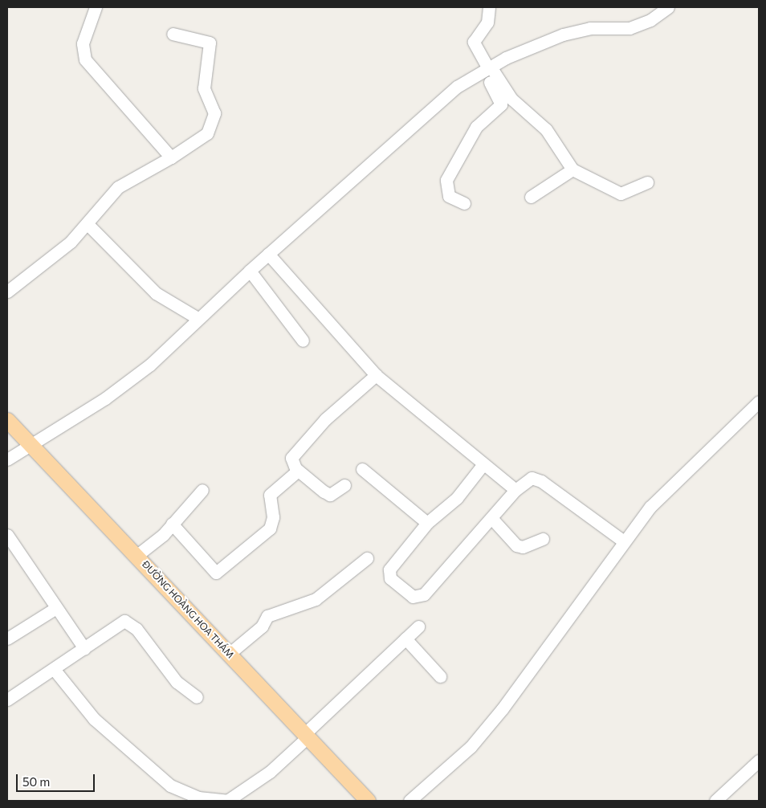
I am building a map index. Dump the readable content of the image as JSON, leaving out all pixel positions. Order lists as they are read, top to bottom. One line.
{"streets":{"main road":["ĐƯỜNG HOÀNG HOA THÁM"]},"scale_bar":"50 m"}
